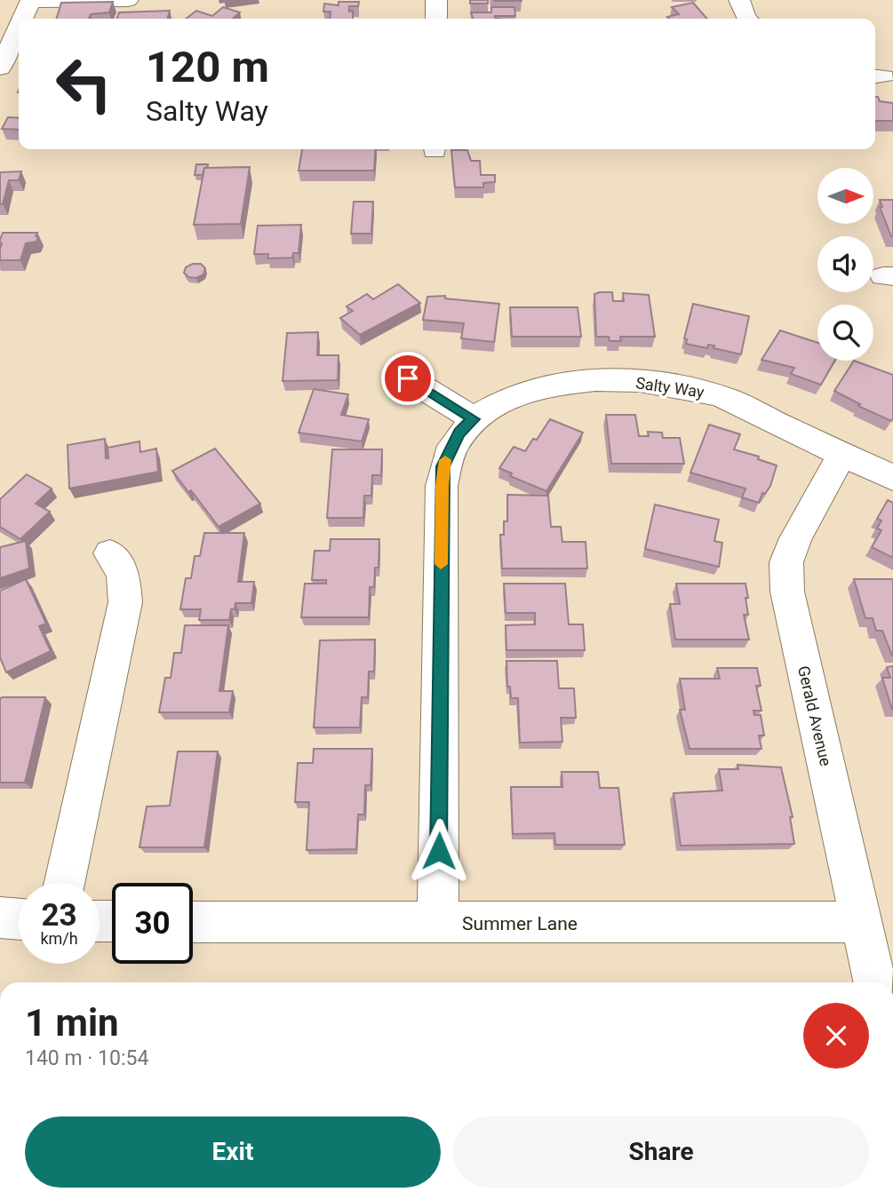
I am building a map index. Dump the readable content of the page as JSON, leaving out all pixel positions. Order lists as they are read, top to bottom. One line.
{"streets":{"street":["Salty Way","Gerald Avenue","Summer Lane"]},"crossings":[["Salty Way","Gerald Avenue"],["Salty Way","Summer Lane"],["Gerald Avenue","Summer Lane"]],"north":"right","page":{"turn":["120 m","Salty Way"],"speed":"23 km/h","limit":"30","heading":["1 min","140 m · 10:54"],"buttons":["Exit","Share"]}}
